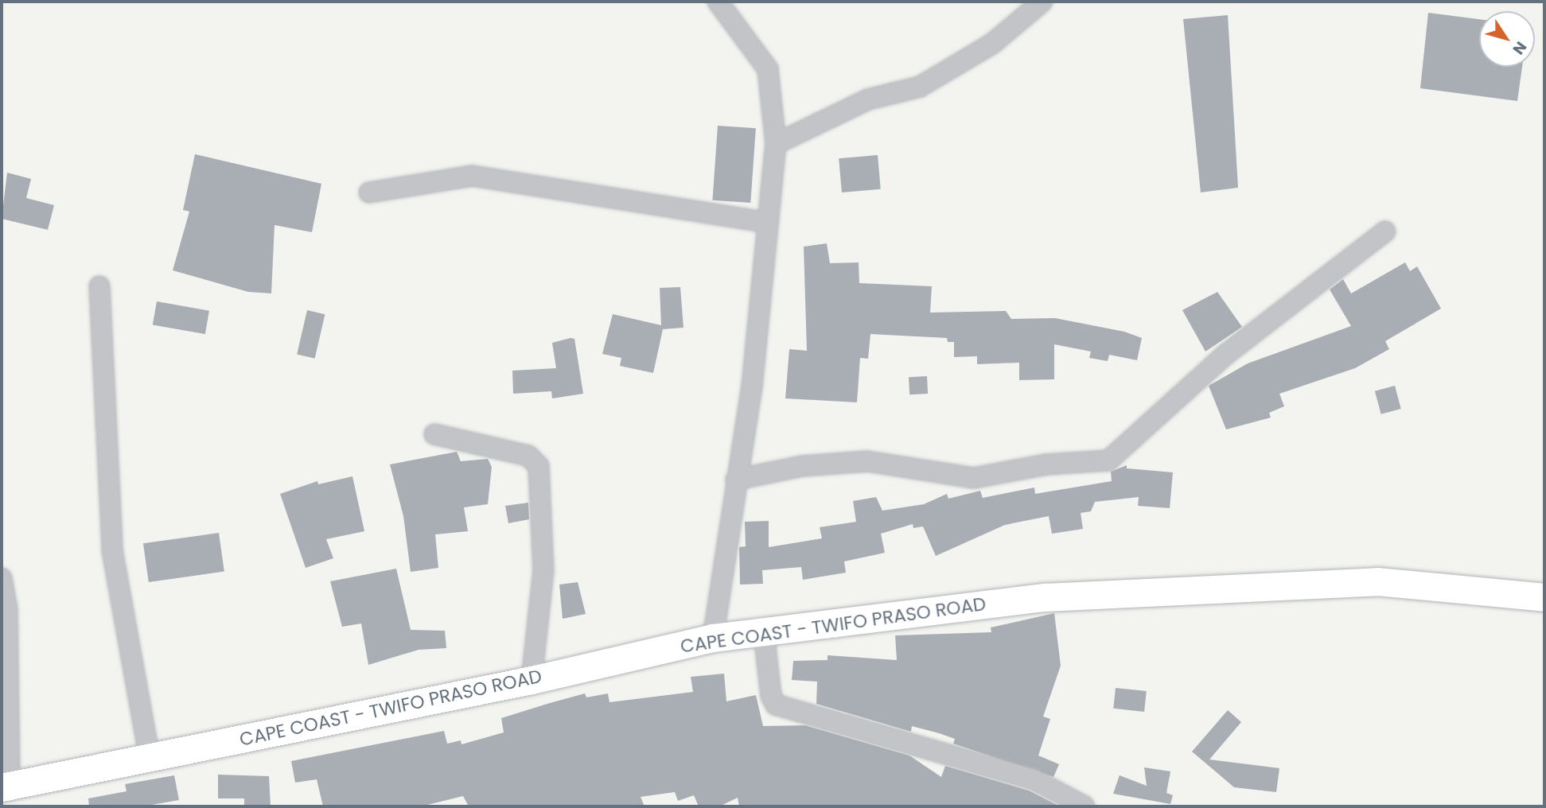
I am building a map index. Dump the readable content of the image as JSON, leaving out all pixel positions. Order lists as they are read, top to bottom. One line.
{"streets":{"main road":["CAPE COAST - TWIFO PRASO ROAD"]},"north":"bottom right"}
